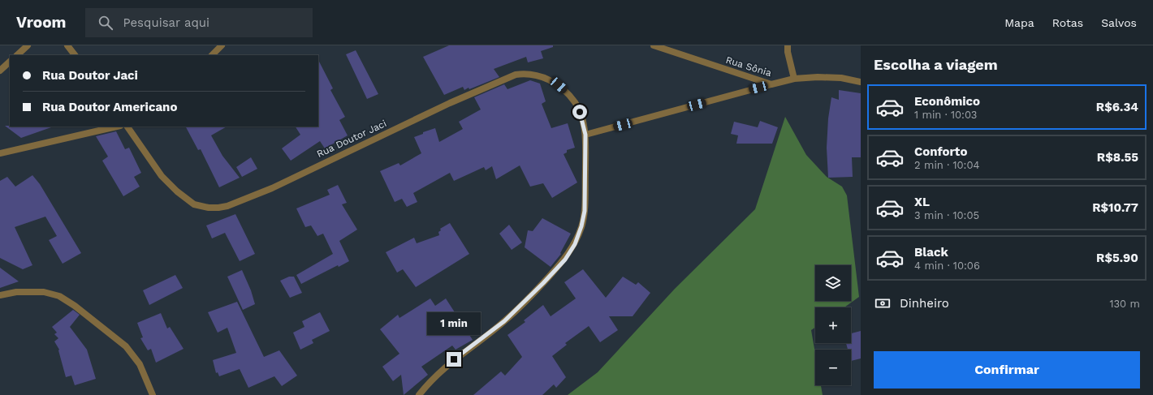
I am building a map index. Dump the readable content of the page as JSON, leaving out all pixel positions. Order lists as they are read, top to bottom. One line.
{"streets":{"street":["Rua Sônia","Rua Doutor Jaci"]},"page":{"header":"Vroom","search":"Pesquisar aqui","nav":["Mapa","Rotas","Salvos"],"heading":"Escolha a viagem","banner":["Rua Doutor Jaci","Rua Doutor Americano"],"list":[{"name":"Econômico","note":"1 min · 10:03","value":"R$6.34"},{"name":"Conforto","note":"2 min · 10:04","value":"R$8.55"},{"name":"XL","note":"3 min · 10:05","value":"R$10.77"},{"name":"Black","note":"4 min · 10:06","value":"R$5.90"}],"map_buttons":["+","−"],"pay":["Dinheiro","130 m"],"bubble":"1 min","buttons":"Confirmar"}}
